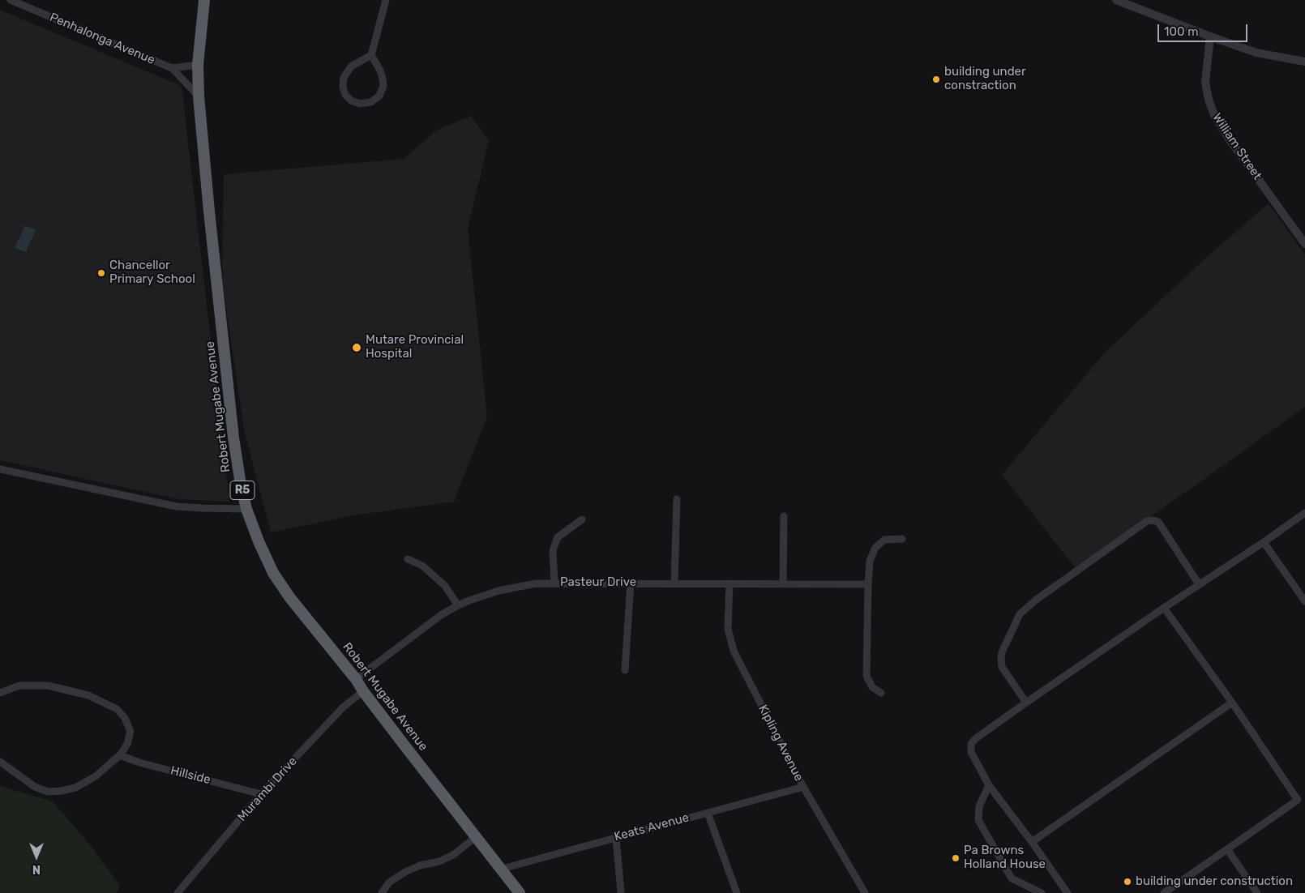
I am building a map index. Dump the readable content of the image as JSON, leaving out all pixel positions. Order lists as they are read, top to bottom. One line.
{"streets":{"highway":["Robert Mugabe Avenue","R5"],"street":["Penhalonga Avenue","William Street","Pasteur Drive","Kipling Avenue","Hillside","Murambi Drive","Keats Avenue"]},"crossings":[["Penhalonga Avenue","Robert Mugabe Avenue"],["Robert Mugabe Avenue","Pasteur Drive"],["Robert Mugabe Avenue","Murambi Drive"],["Robert Mugabe Avenue","Keats Avenue"],["Pasteur Drive","Kipling Avenue"],["Kipling Avenue","Keats Avenue"],["Hillside","Murambi Drive"]],"places":["building under constraction","Chancellor Primary School","Mutare Provincial Hospital","Pa Browns Holland House","building under construction"],"scale_bar":"100 m","north":"bottom"}
